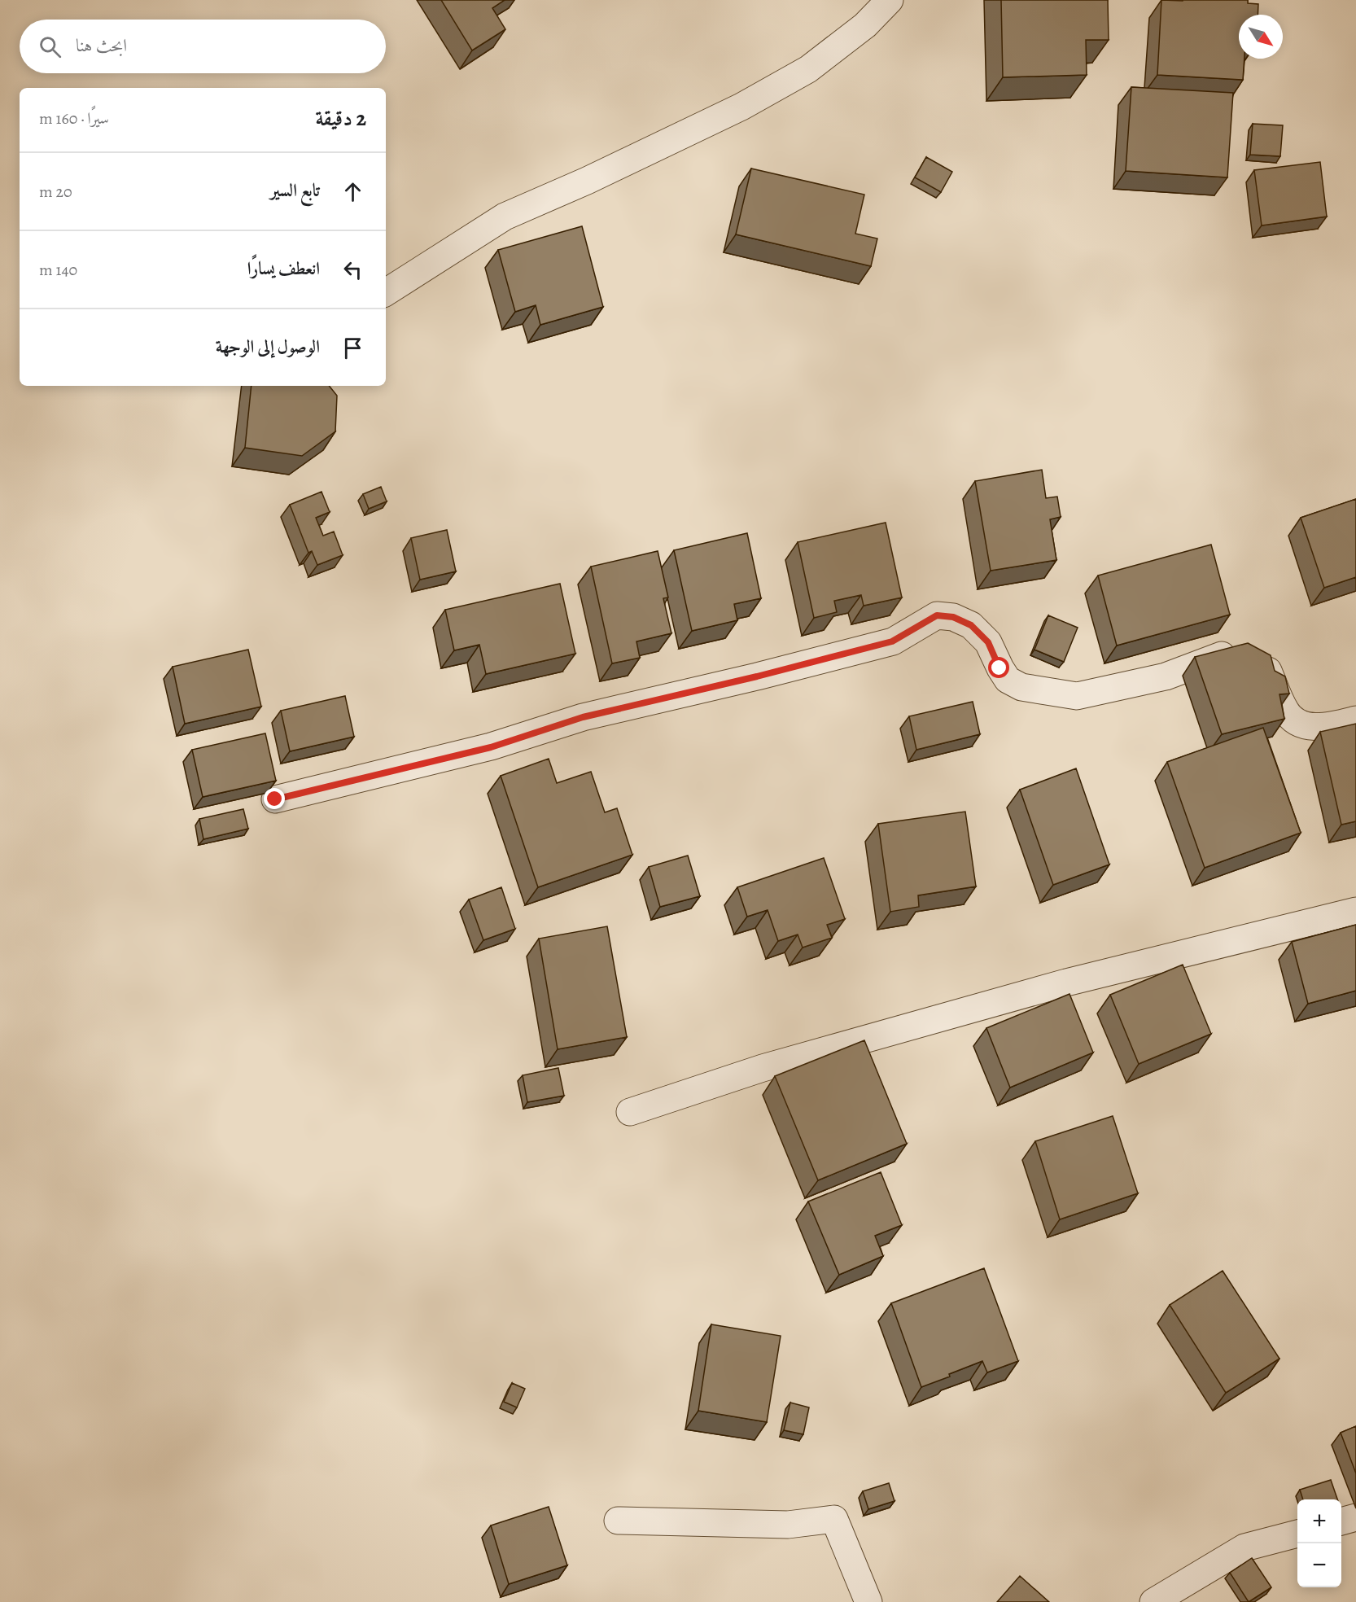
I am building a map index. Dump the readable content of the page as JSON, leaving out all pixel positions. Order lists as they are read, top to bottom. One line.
{"north":"bottom right","page":{"search":"ابحث هنا","heading":["2 دقيقة","سيرًا · 160 m"],"list":[["تابع السير","20 m"],["انعطف يسارًا","140 m"],"الوصول إلى الوجهة"],"map_buttons":["+","−"]}}
